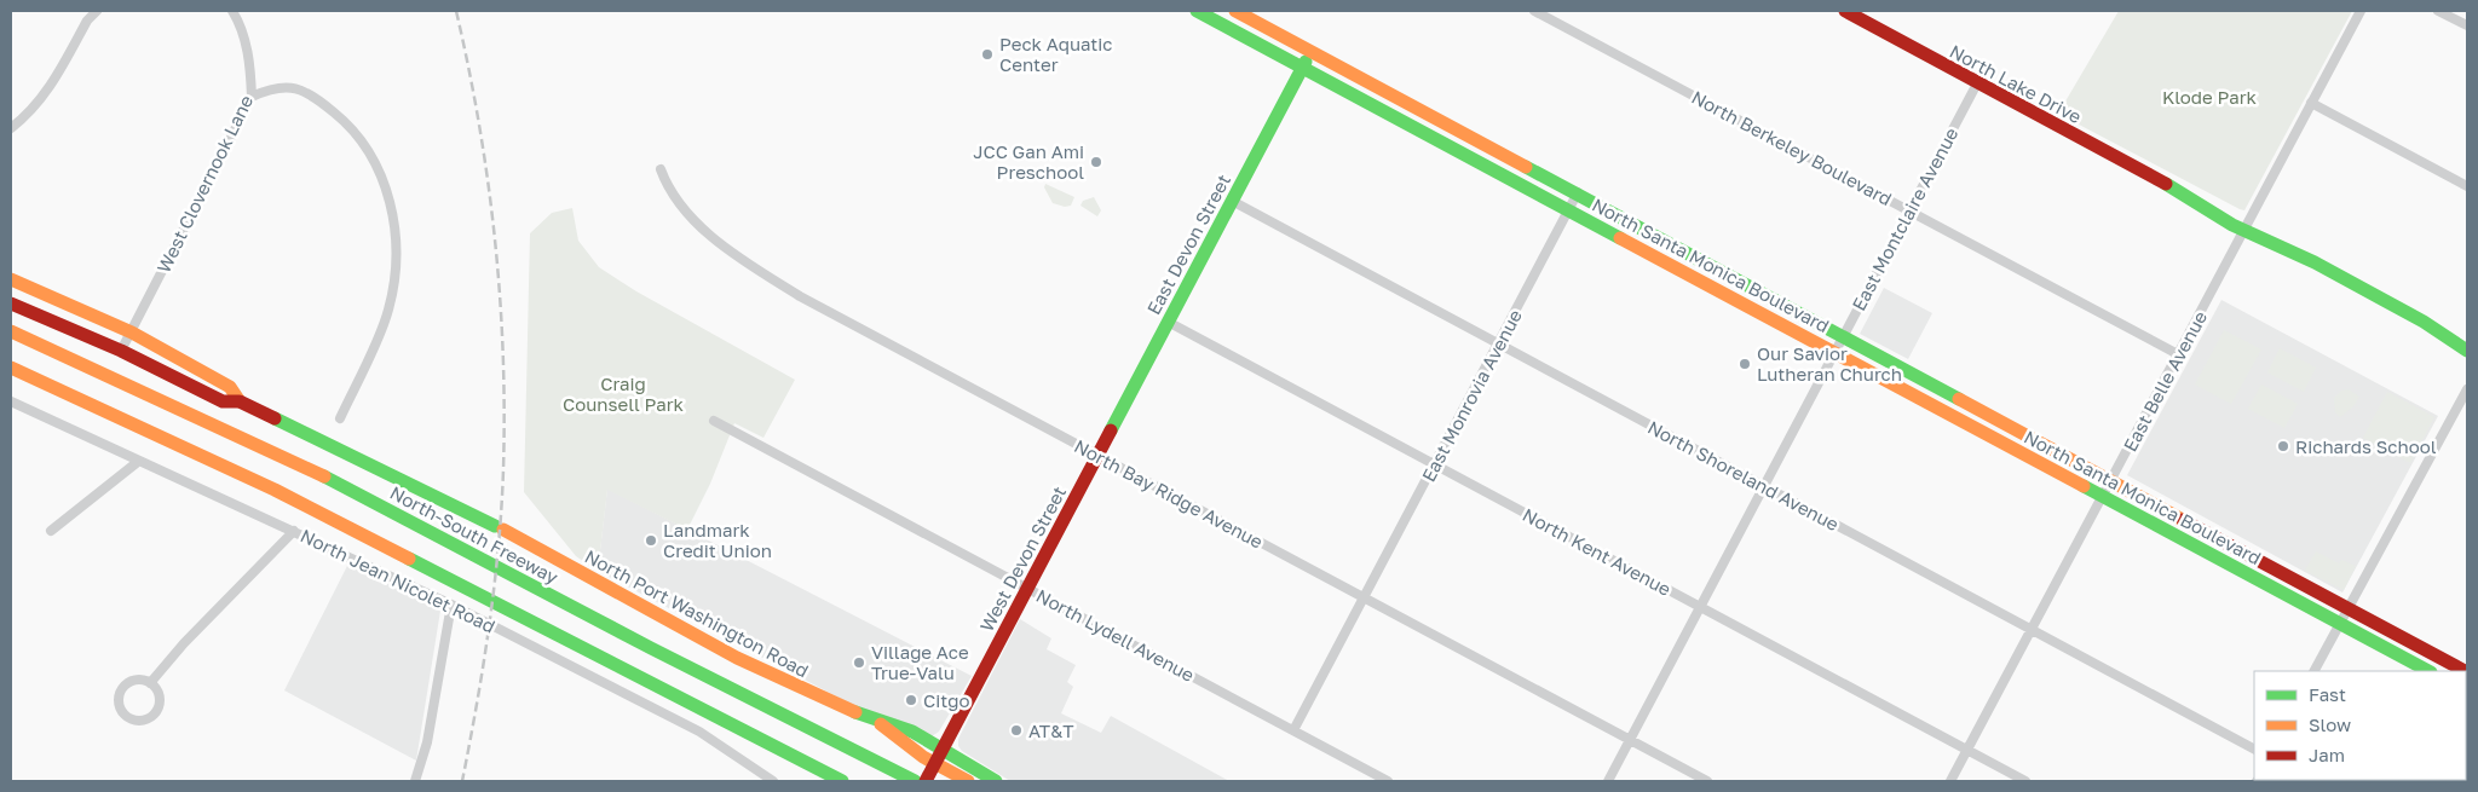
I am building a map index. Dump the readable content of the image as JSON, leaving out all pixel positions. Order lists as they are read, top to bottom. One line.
{"streets":{"main road":["North Lake Drive","East Devon Street","North Santa Monica Boulevard","North-South Freeway","West Devon Street","North Port Washington Road"],"street":["North Berkeley Boulevard","West Clovernook Lane","East Montclaire Avenue","East Belle Avenue","East Monrovia Avenue","North Shoreland Avenue","North Bay Ridge Avenue","North Kent Avenue","North Jean Nicolet Road","North Lydell Avenue"]},"crossings":[["North Lake Drive","East Montclaire Avenue"],["North Lake Drive","East Belle Avenue"],["North Berkeley Boulevard","East Montclaire Avenue"],["North Berkeley Boulevard","East Belle Avenue"],["West Clovernook Lane","North Port Washington Road"],["East Montclaire Avenue","North Santa Monica Boulevard"],["East Montclaire Avenue","North Shoreland Avenue"],["East Montclaire Avenue","North Bay Ridge Avenue"],["East Montclaire Avenue","North Kent Avenue"],["East Devon Street","North Santa Monica Boulevard"],["East Devon Street","North Shoreland Avenue"],["East Devon Street","North Bay Ridge Avenue"],["East Devon Street","North Kent Avenue"],["East Devon Street","West Devon Street"],["North Santa Monica Boulevard","East Belle Avenue"],["North Santa Monica Boulevard","East Monrovia Avenue"],["East Belle Avenue","North Shoreland Avenue"],["East Belle Avenue","North Kent Avenue"],["East Monrovia Avenue","North Shoreland Avenue"],["East Monrovia Avenue","North Bay Ridge Avenue"],["East Monrovia Avenue","North Kent Avenue"],["East Monrovia Avenue","North Lydell Avenue"],["North Bay Ridge Avenue","West Devon Street"],["West Devon Street","North Port Washington Road"],["West Devon Street","North Lydell Avenue"]],"parks":["Klode Park","Craig Counsell Park"],"places":["Peck Aquatic Center","JCC Gan Ami Preschool","Our Savior Lutheran Church","Richards School","Landmark Credit Union","Village Ace True-Valu","Citgo","AT&T"],"legend":["Fast","Slow","Jam"]}
